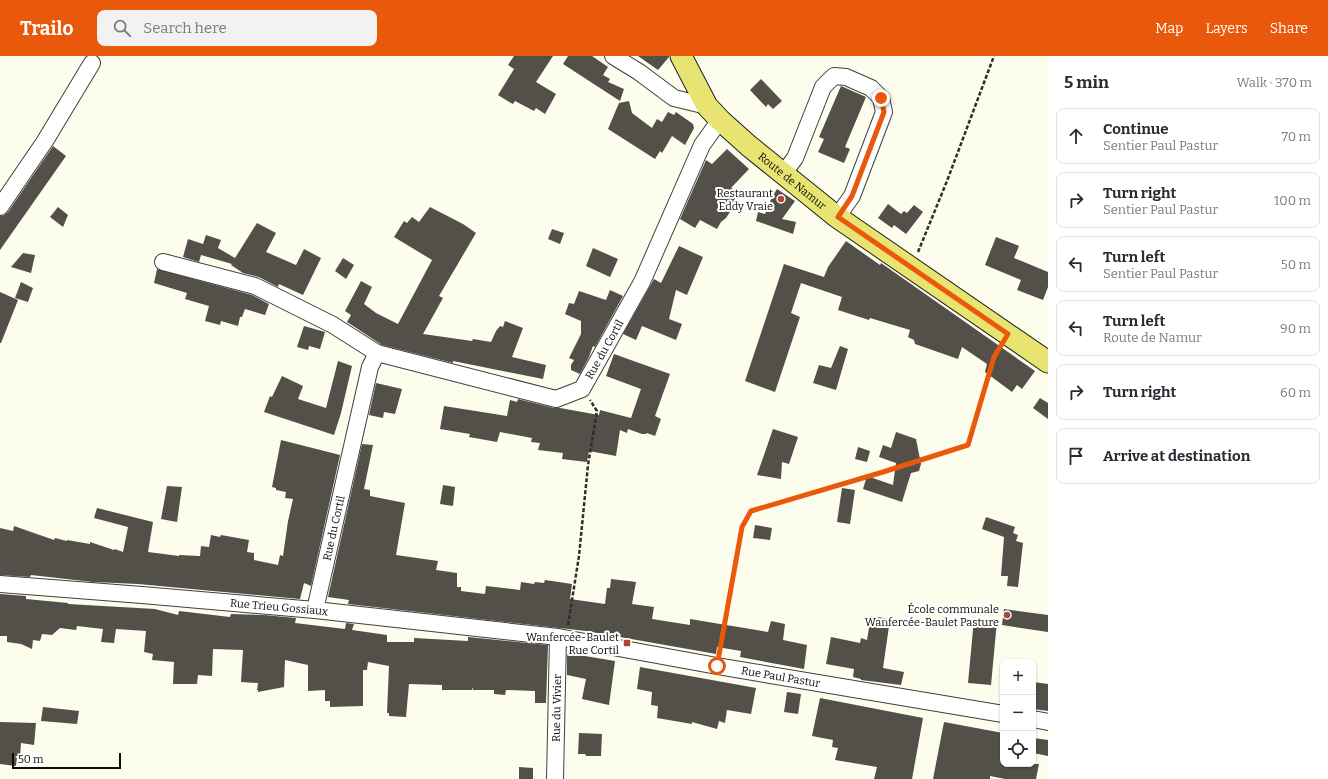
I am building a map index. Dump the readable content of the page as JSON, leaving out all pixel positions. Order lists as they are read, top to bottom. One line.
{"streets":{"main road":["Route de Namur"],"street":["Rue du Cortil","Rue Trieu Gossiaux","Rue Paul Pastur","Rue du Vivier"]},"crossings":[["Route de Namur","Rue du Cortil"],["Rue du Cortil","Rue Trieu Gossiaux"],["Rue Trieu Gossiaux","Rue Paul Pastur"],["Rue Trieu Gossiaux","Rue du Vivier"],["Rue Paul Pastur","Rue du Vivier"]],"places":{"other":["Restaurant Eddy Vraie","École communale Wanfercée-Baulet Pasture"],"transit":["Wanfercée-Baulet Rue Cortil"]},"scale_bar":"50 m","page":{"header":"Trailo","search":"Search here","nav":["Map","Layers","Share"],"heading":["5 min","Walk · 370 m"],"list":[["Continue","Sentier Paul Pastur","70 m"],["Turn right","Sentier Paul Pastur","100 m"],["Turn left","Sentier Paul Pastur","50 m"],["Turn left","Route de Namur","90 m"],["Turn right","60 m"],"Arrive at destination"],"map_buttons":["+","−"],"scale":"50 m"}}
